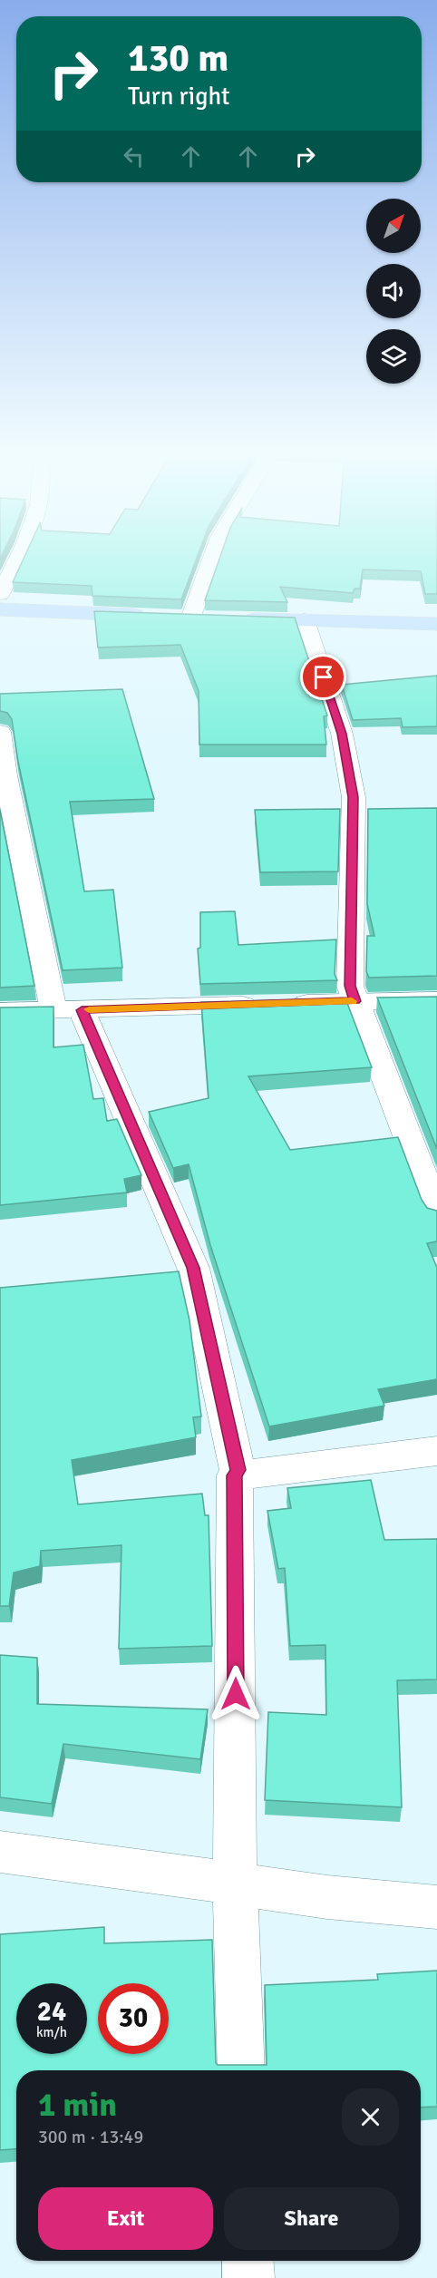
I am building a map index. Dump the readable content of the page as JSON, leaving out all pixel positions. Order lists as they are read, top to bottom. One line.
{"north":"top right","page":{"turn":["130 m","Turn right"],"speed":"24 km/h","limit":"30","heading":["1 min","300 m · 13:49"],"buttons":["Exit","Share"]}}
